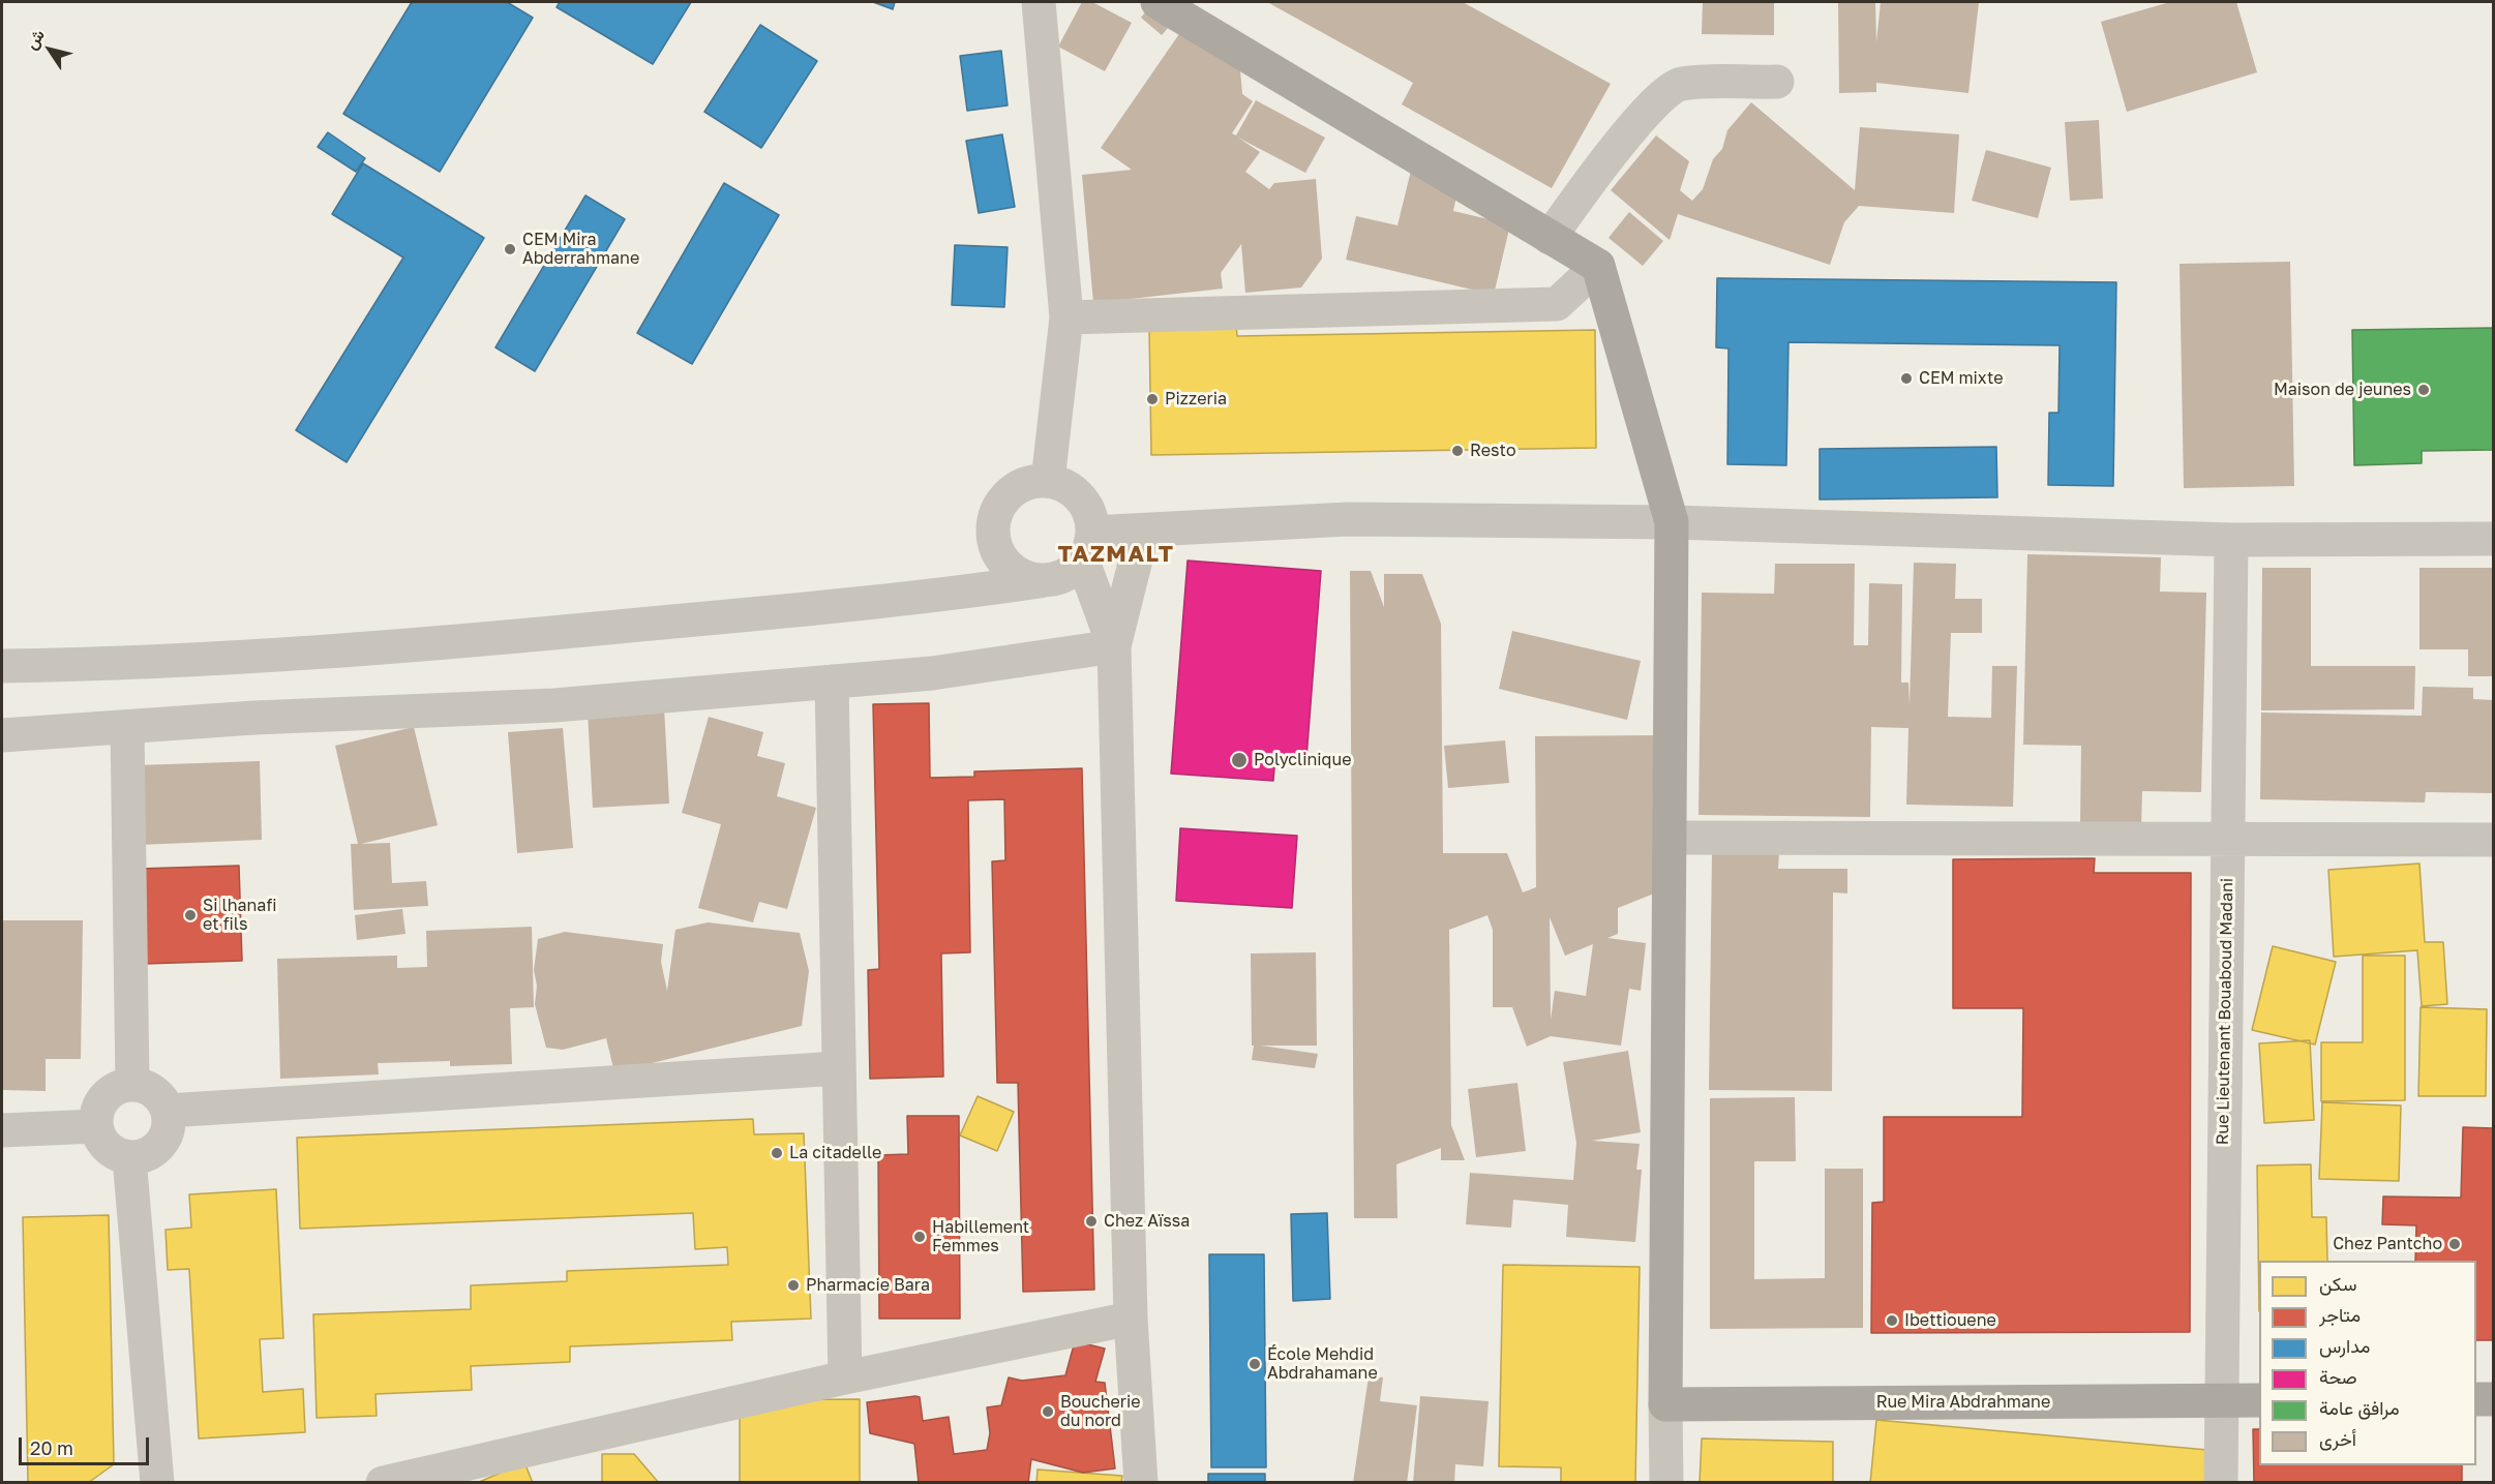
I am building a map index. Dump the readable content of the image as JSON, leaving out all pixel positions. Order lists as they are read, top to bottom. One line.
{"streets":{"main road":["Rue Mira Abdrahmane"],"street":["Rue Lieutenant Bouaboud Madani"]},"crossings":[["Rue Lieutenant Bouaboud Madani","Rue Mira Abdrahmane"]],"districts":["TAZMALT"],"places":["CEM Mira Abderrahmane","CEM mixte","Maison de jeunes","Pizzeria","Resto","Polyclinique","Si lhanafi et fils","La citadelle","Chez Aïssa","Habillement Femmes","Chez Pantcho","Pharmacie Bara","Ibettiouene","École Mehdid Abdrahamane","Boucherie du nord"],"legend":["سكن","متاجر","مدارس","صحة","مرافق عامة","أخرى"],"scale_bar":"20 m","north":"top left"}
